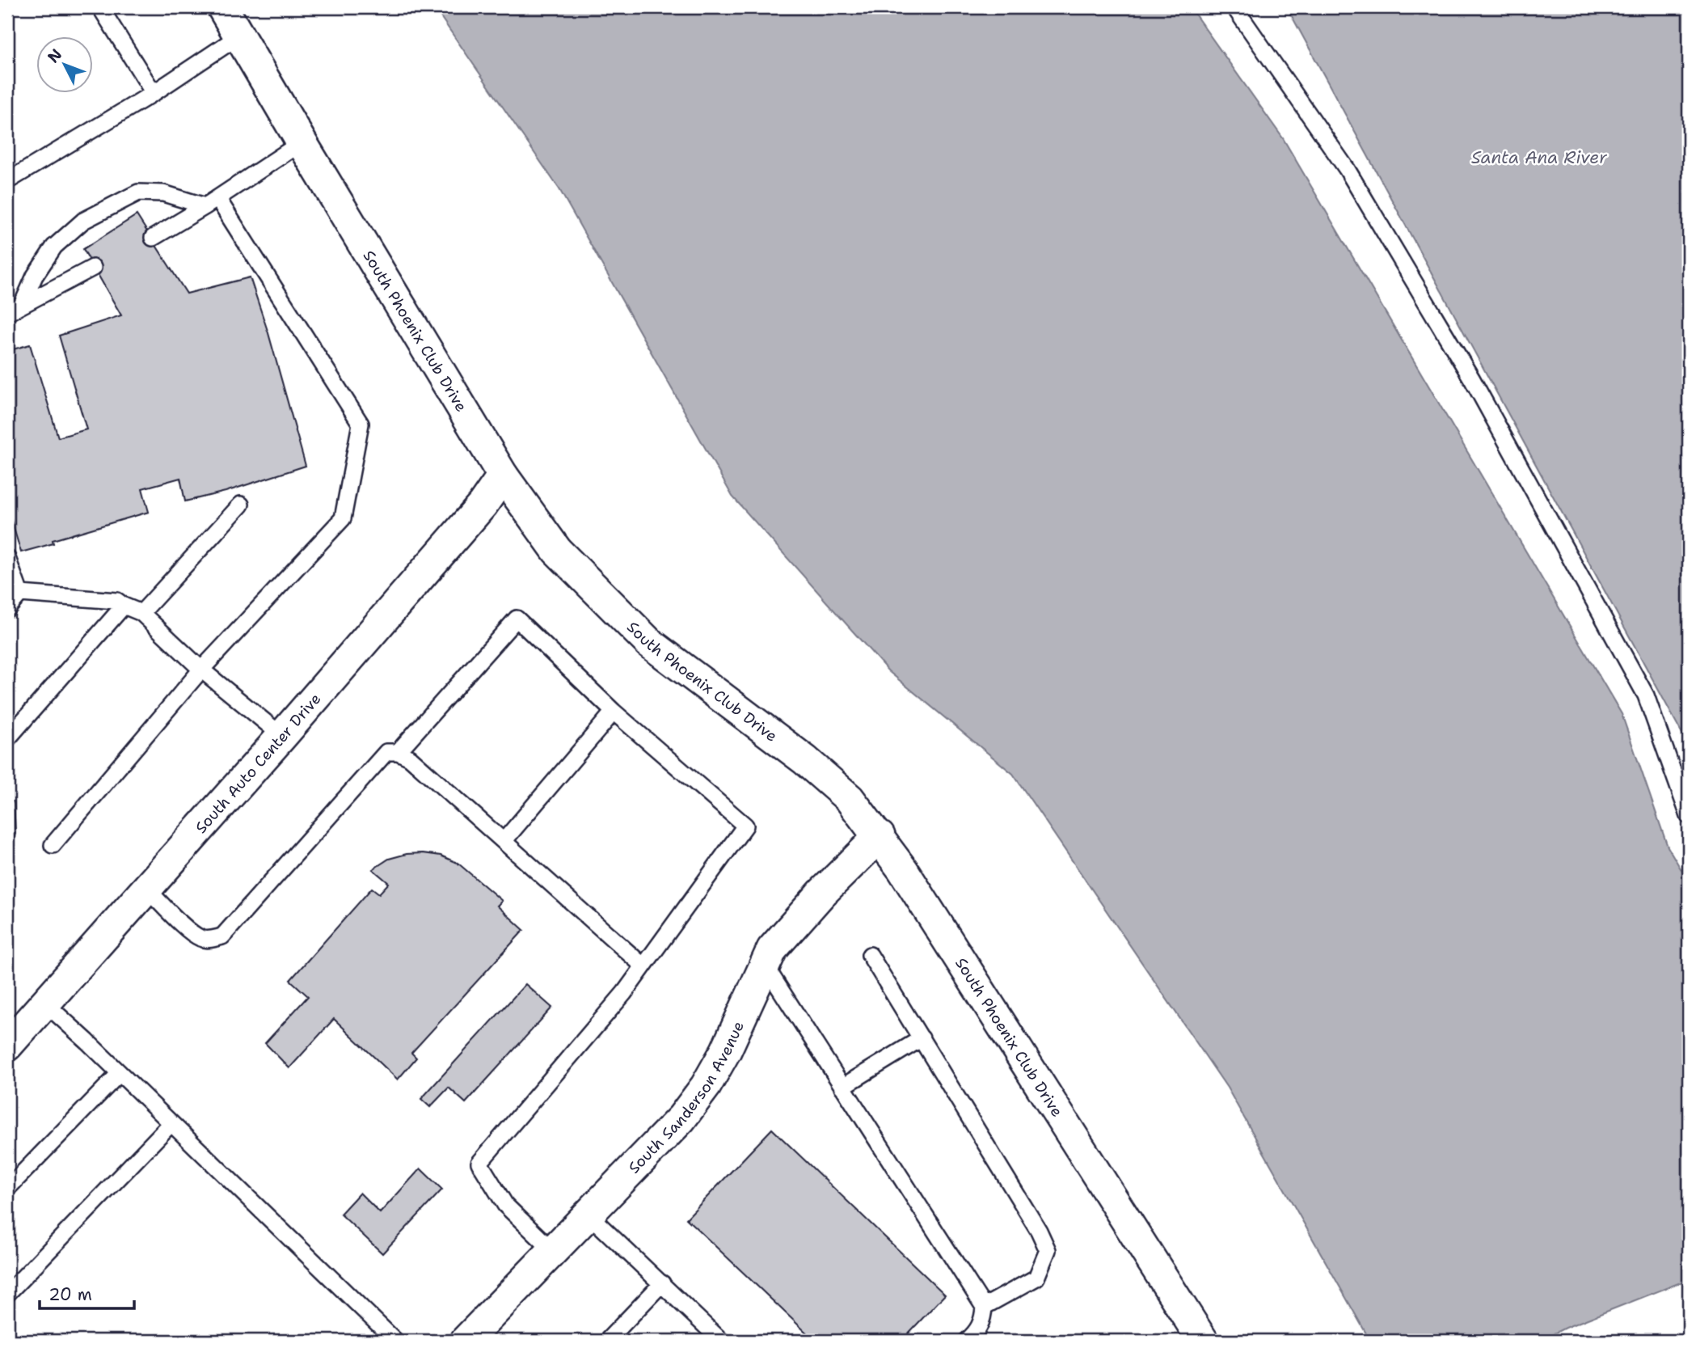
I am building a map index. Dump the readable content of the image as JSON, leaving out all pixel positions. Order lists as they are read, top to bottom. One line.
{"streets":{"street":["South Phoenix Club Drive","South Auto Center Drive","South Sanderson Avenue"]},"crossings":[["South Phoenix Club Drive","South Auto Center Drive"],["South Phoenix Club Drive","South Sanderson Avenue"]],"water":["Santa Ana River"],"scale_bar":"20 m","north":"top left"}
